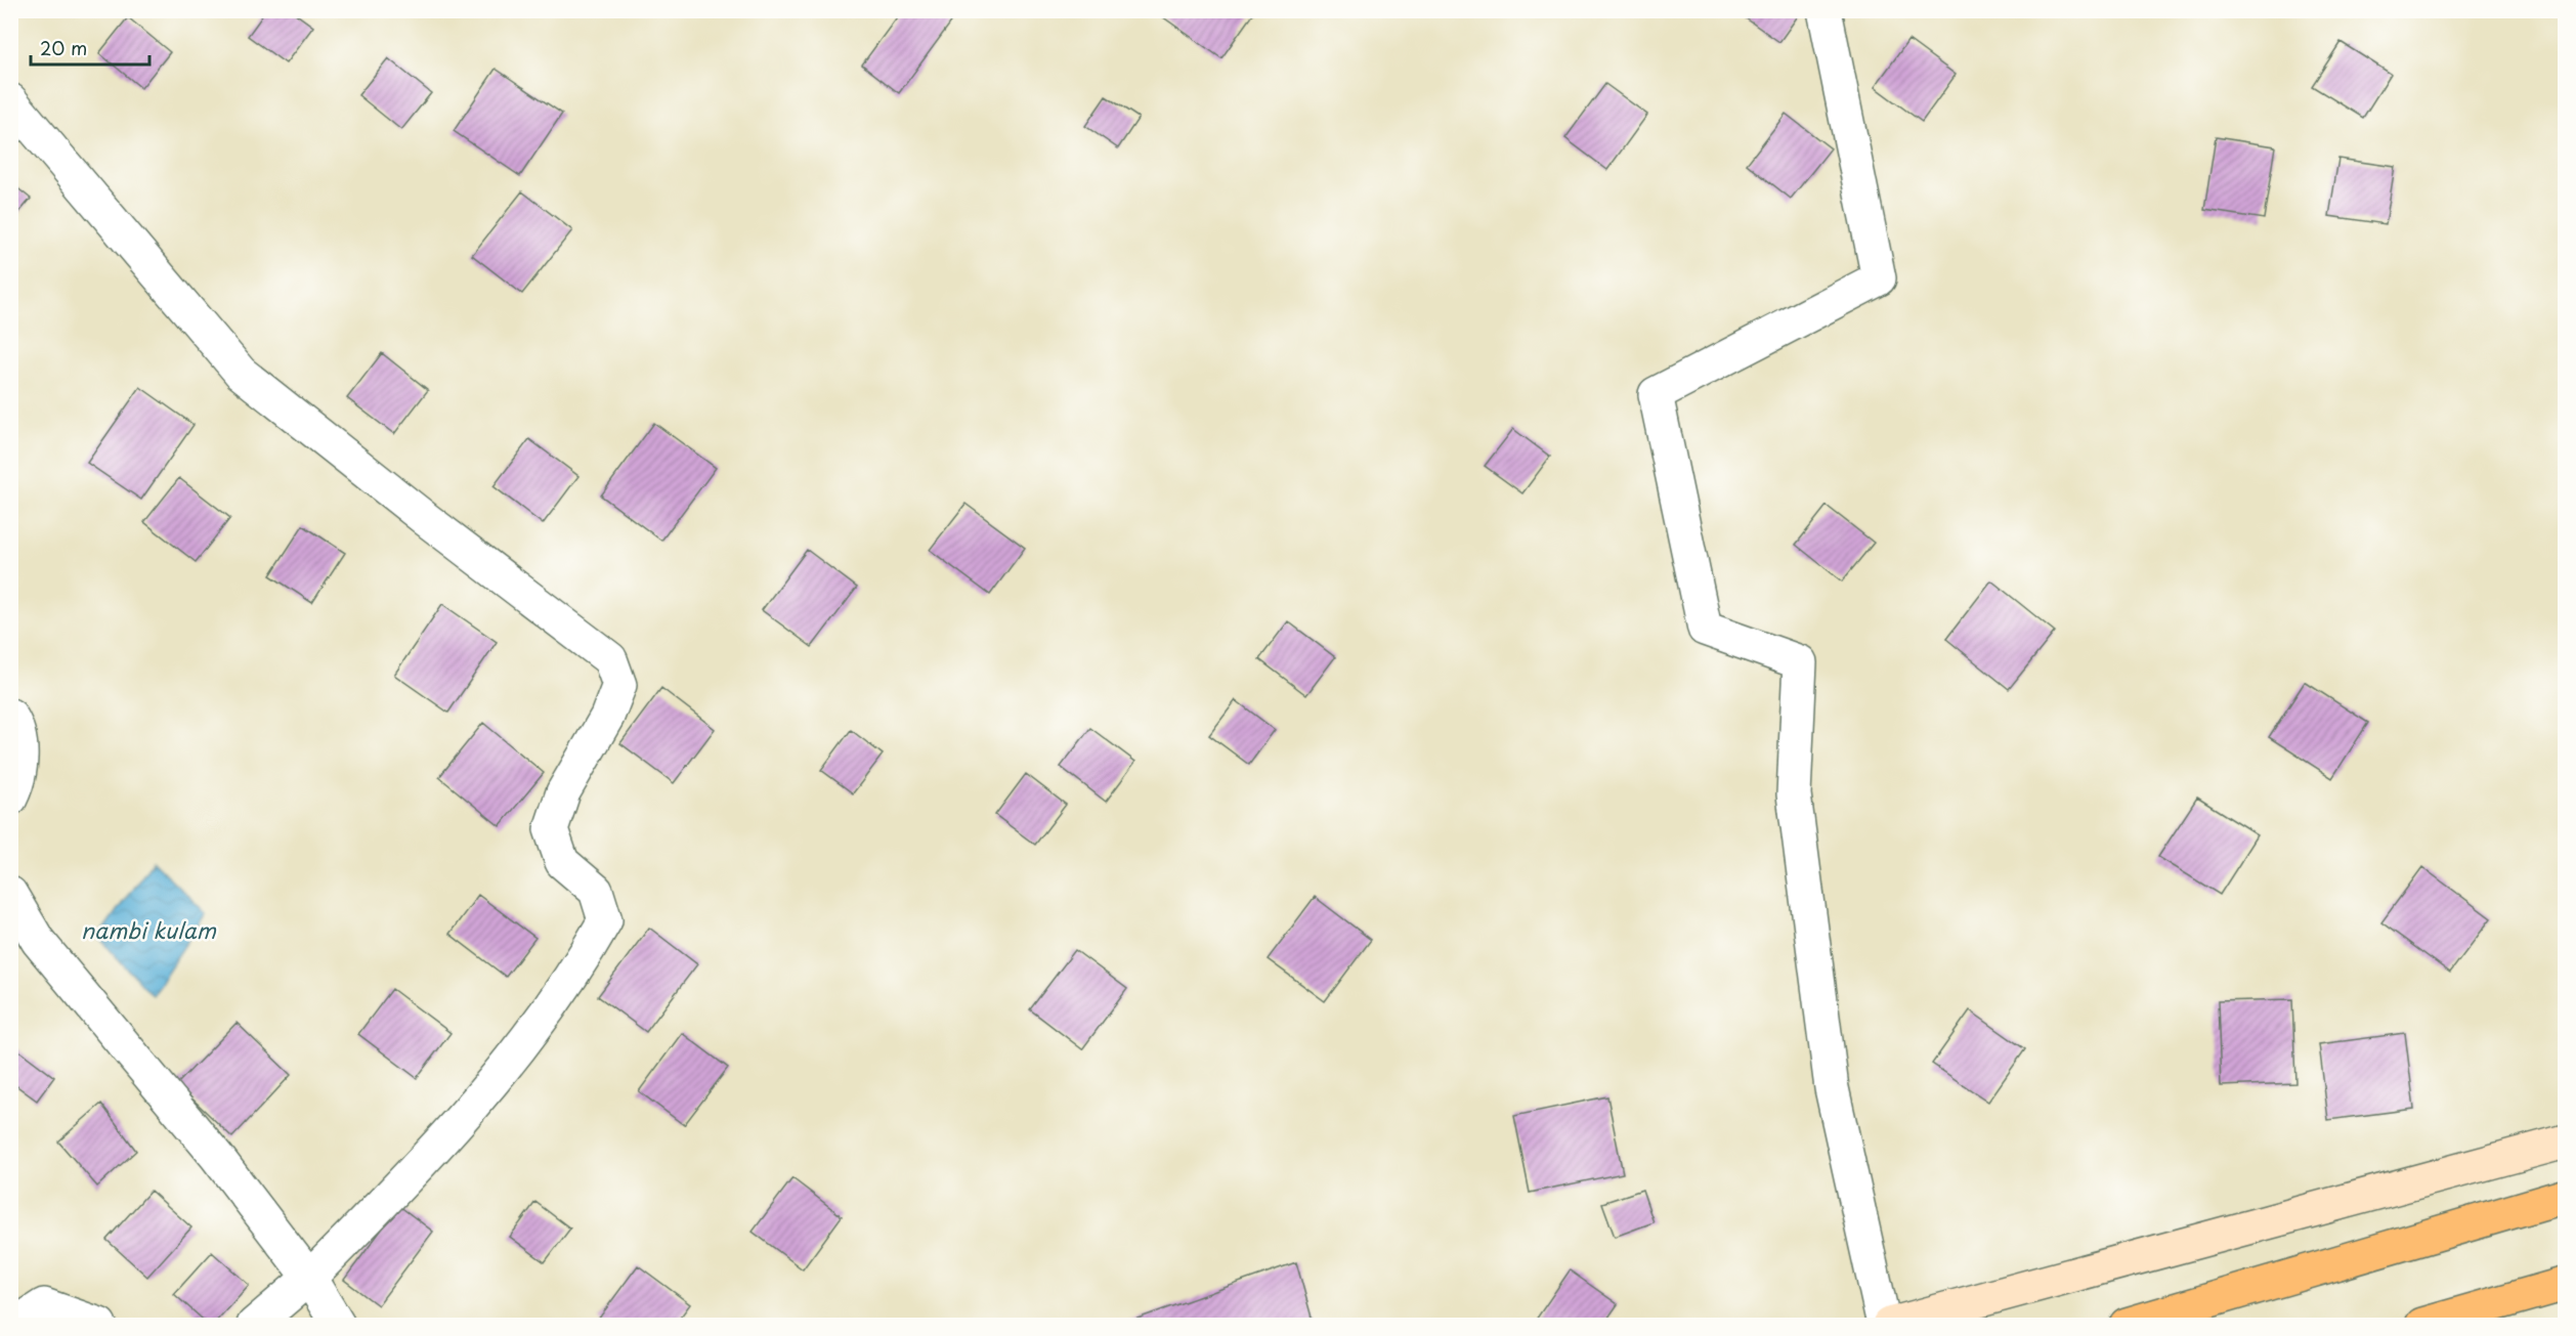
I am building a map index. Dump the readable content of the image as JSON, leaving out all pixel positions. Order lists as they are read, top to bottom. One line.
{"water":["nambi kulam"],"scale_bar":"20 m"}
